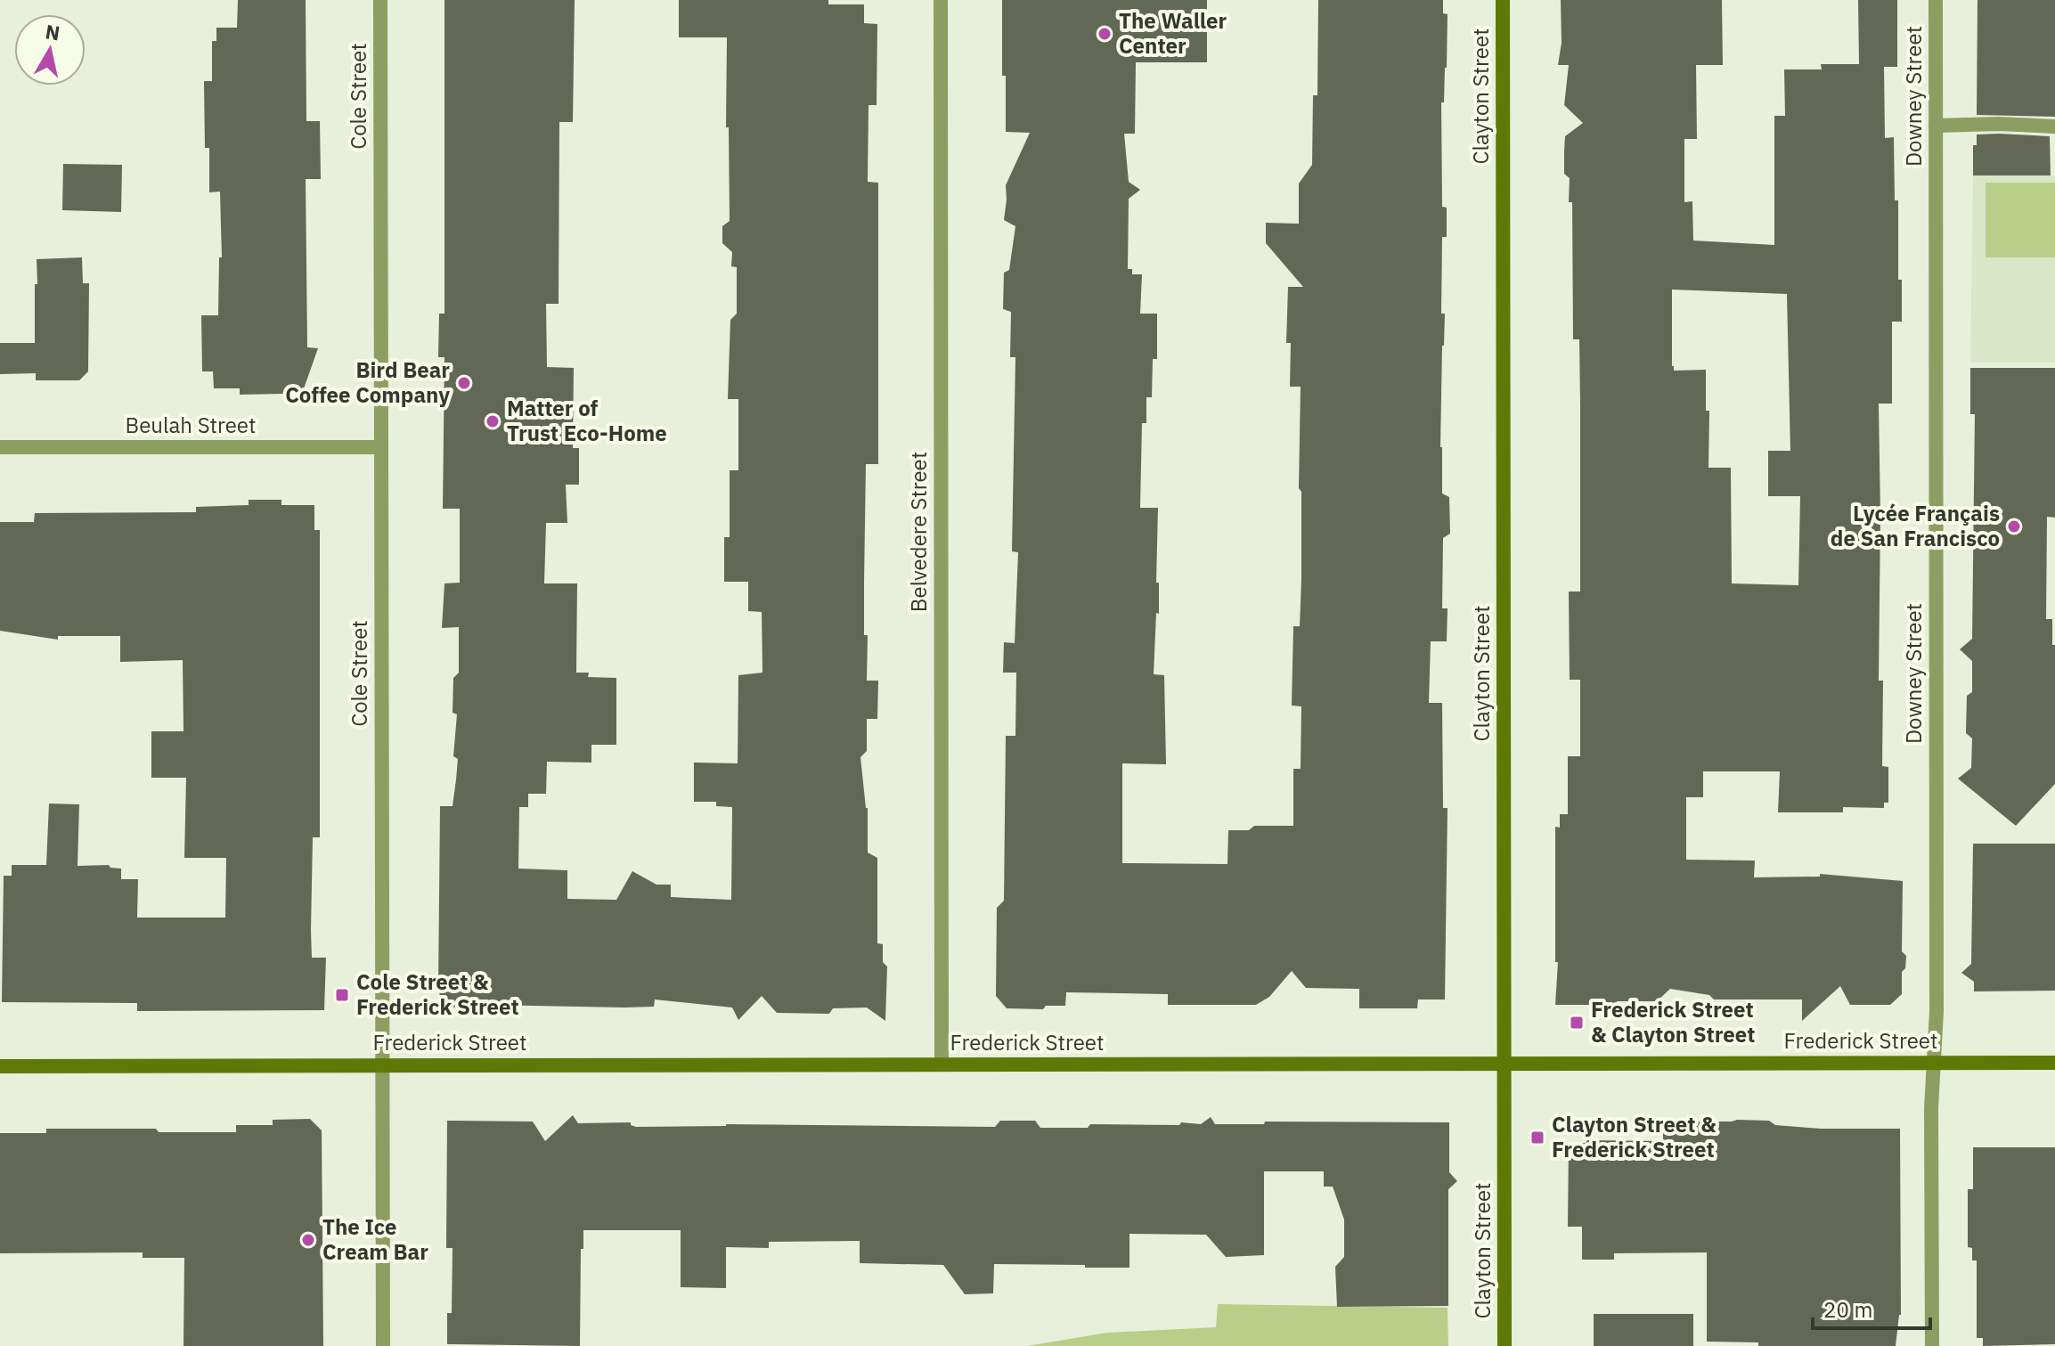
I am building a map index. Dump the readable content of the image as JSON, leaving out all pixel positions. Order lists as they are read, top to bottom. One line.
{"streets":{"street":["Cole Street","Clayton Street","Downey Street","Beulah Street","Belvedere Street","Frederick Street"]},"crossings":[["Cole Street","Beulah Street"],["Cole Street","Frederick Street"],["Clayton Street","Frederick Street"],["Downey Street","Frederick Street"],["Belvedere Street","Frederick Street"]],"places":{"other":["The Waller Center","Bird Bear Coffee Company","Matter of Trust Eco-Home","Lycée Français de San Francisco","The Ice Cream Bar"],"transit":["Cole Street & Frederick Street","Frederick Street & Clayton Street","Clayton Street & Frederick Street"]},"scale_bar":"20 m","north":"top"}
